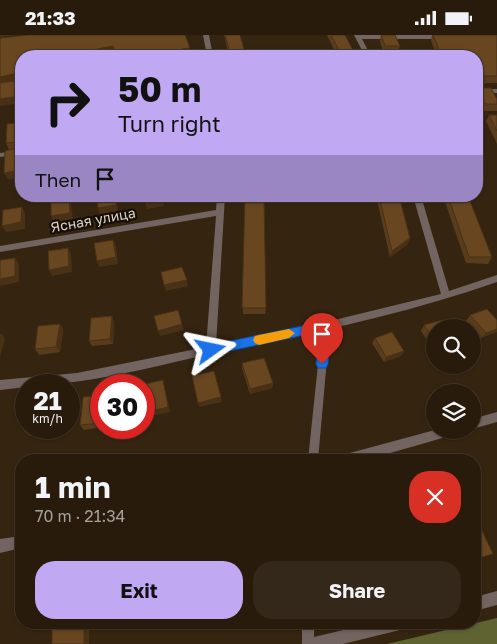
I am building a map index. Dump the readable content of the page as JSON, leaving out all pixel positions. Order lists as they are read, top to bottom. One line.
{"streets":{"street":["Ясная улица"]},"page":{"status":"21:33","turn":["50 m","Turn right"],"then":"Then","speed":"21 km/h","limit":"30","heading":["1 min","70 m · 21:34"],"buttons":["Exit","Share"]}}
